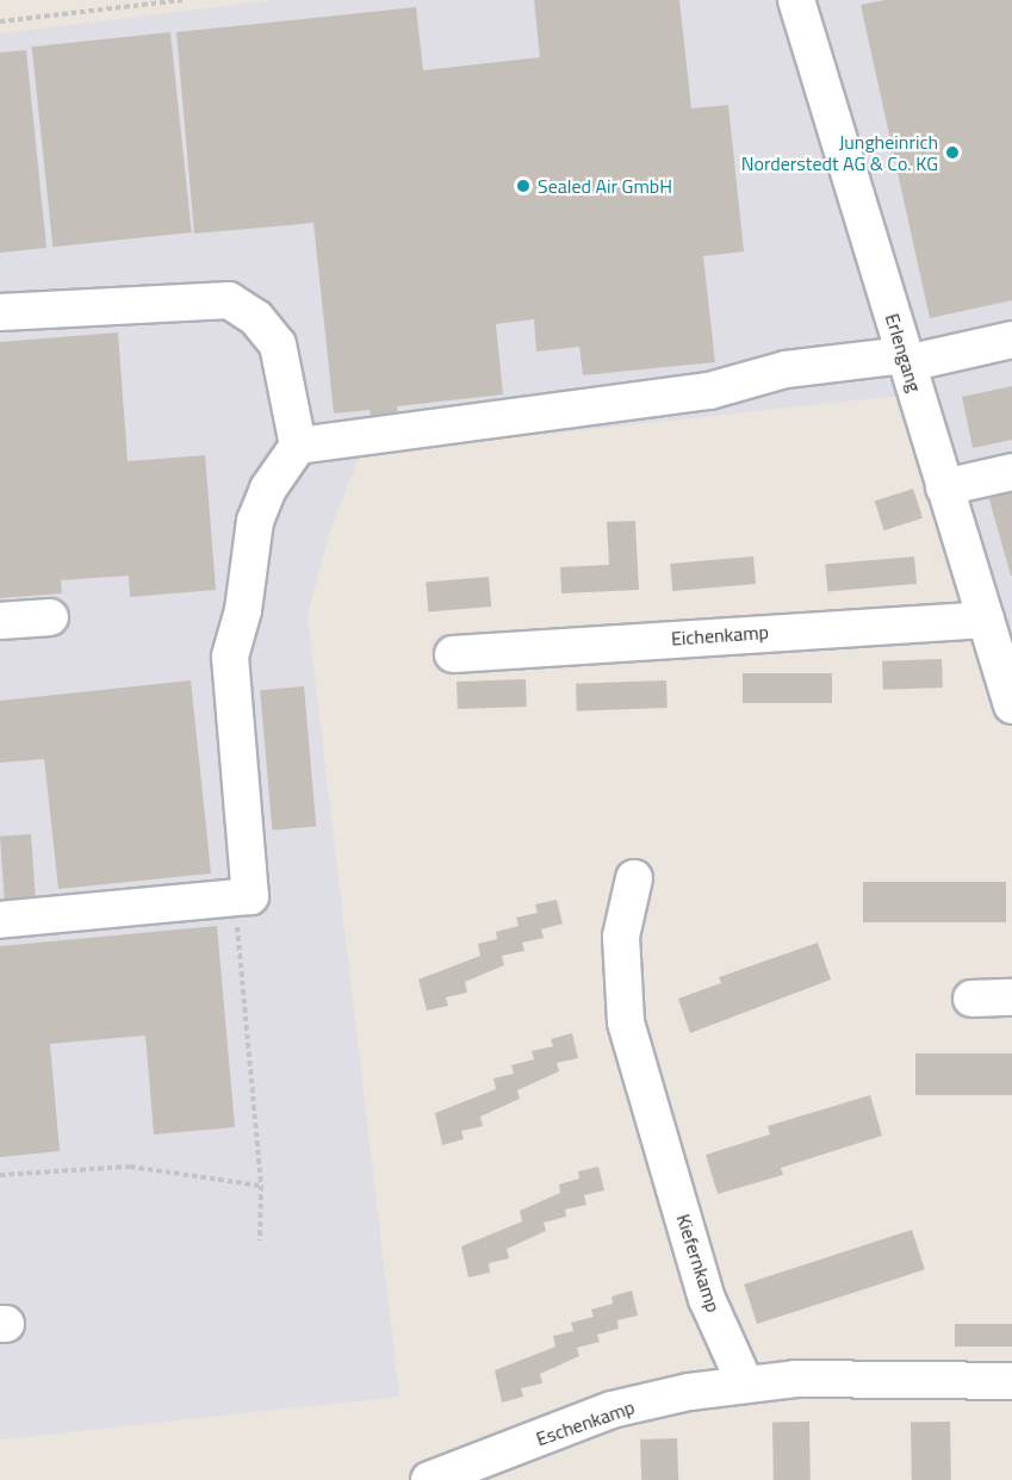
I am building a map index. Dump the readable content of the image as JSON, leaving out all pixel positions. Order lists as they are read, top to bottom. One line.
{"streets":{"street":["Erlengang","Eichenkamp","Kiefernkamp","Eschenkamp"]},"crossings":[["Erlengang","Eichenkamp"],["Kiefernkamp","Eschenkamp"]],"places":["Jungheinrich Norderstedt AG & Co. KG","Sealed Air GmbH"]}
